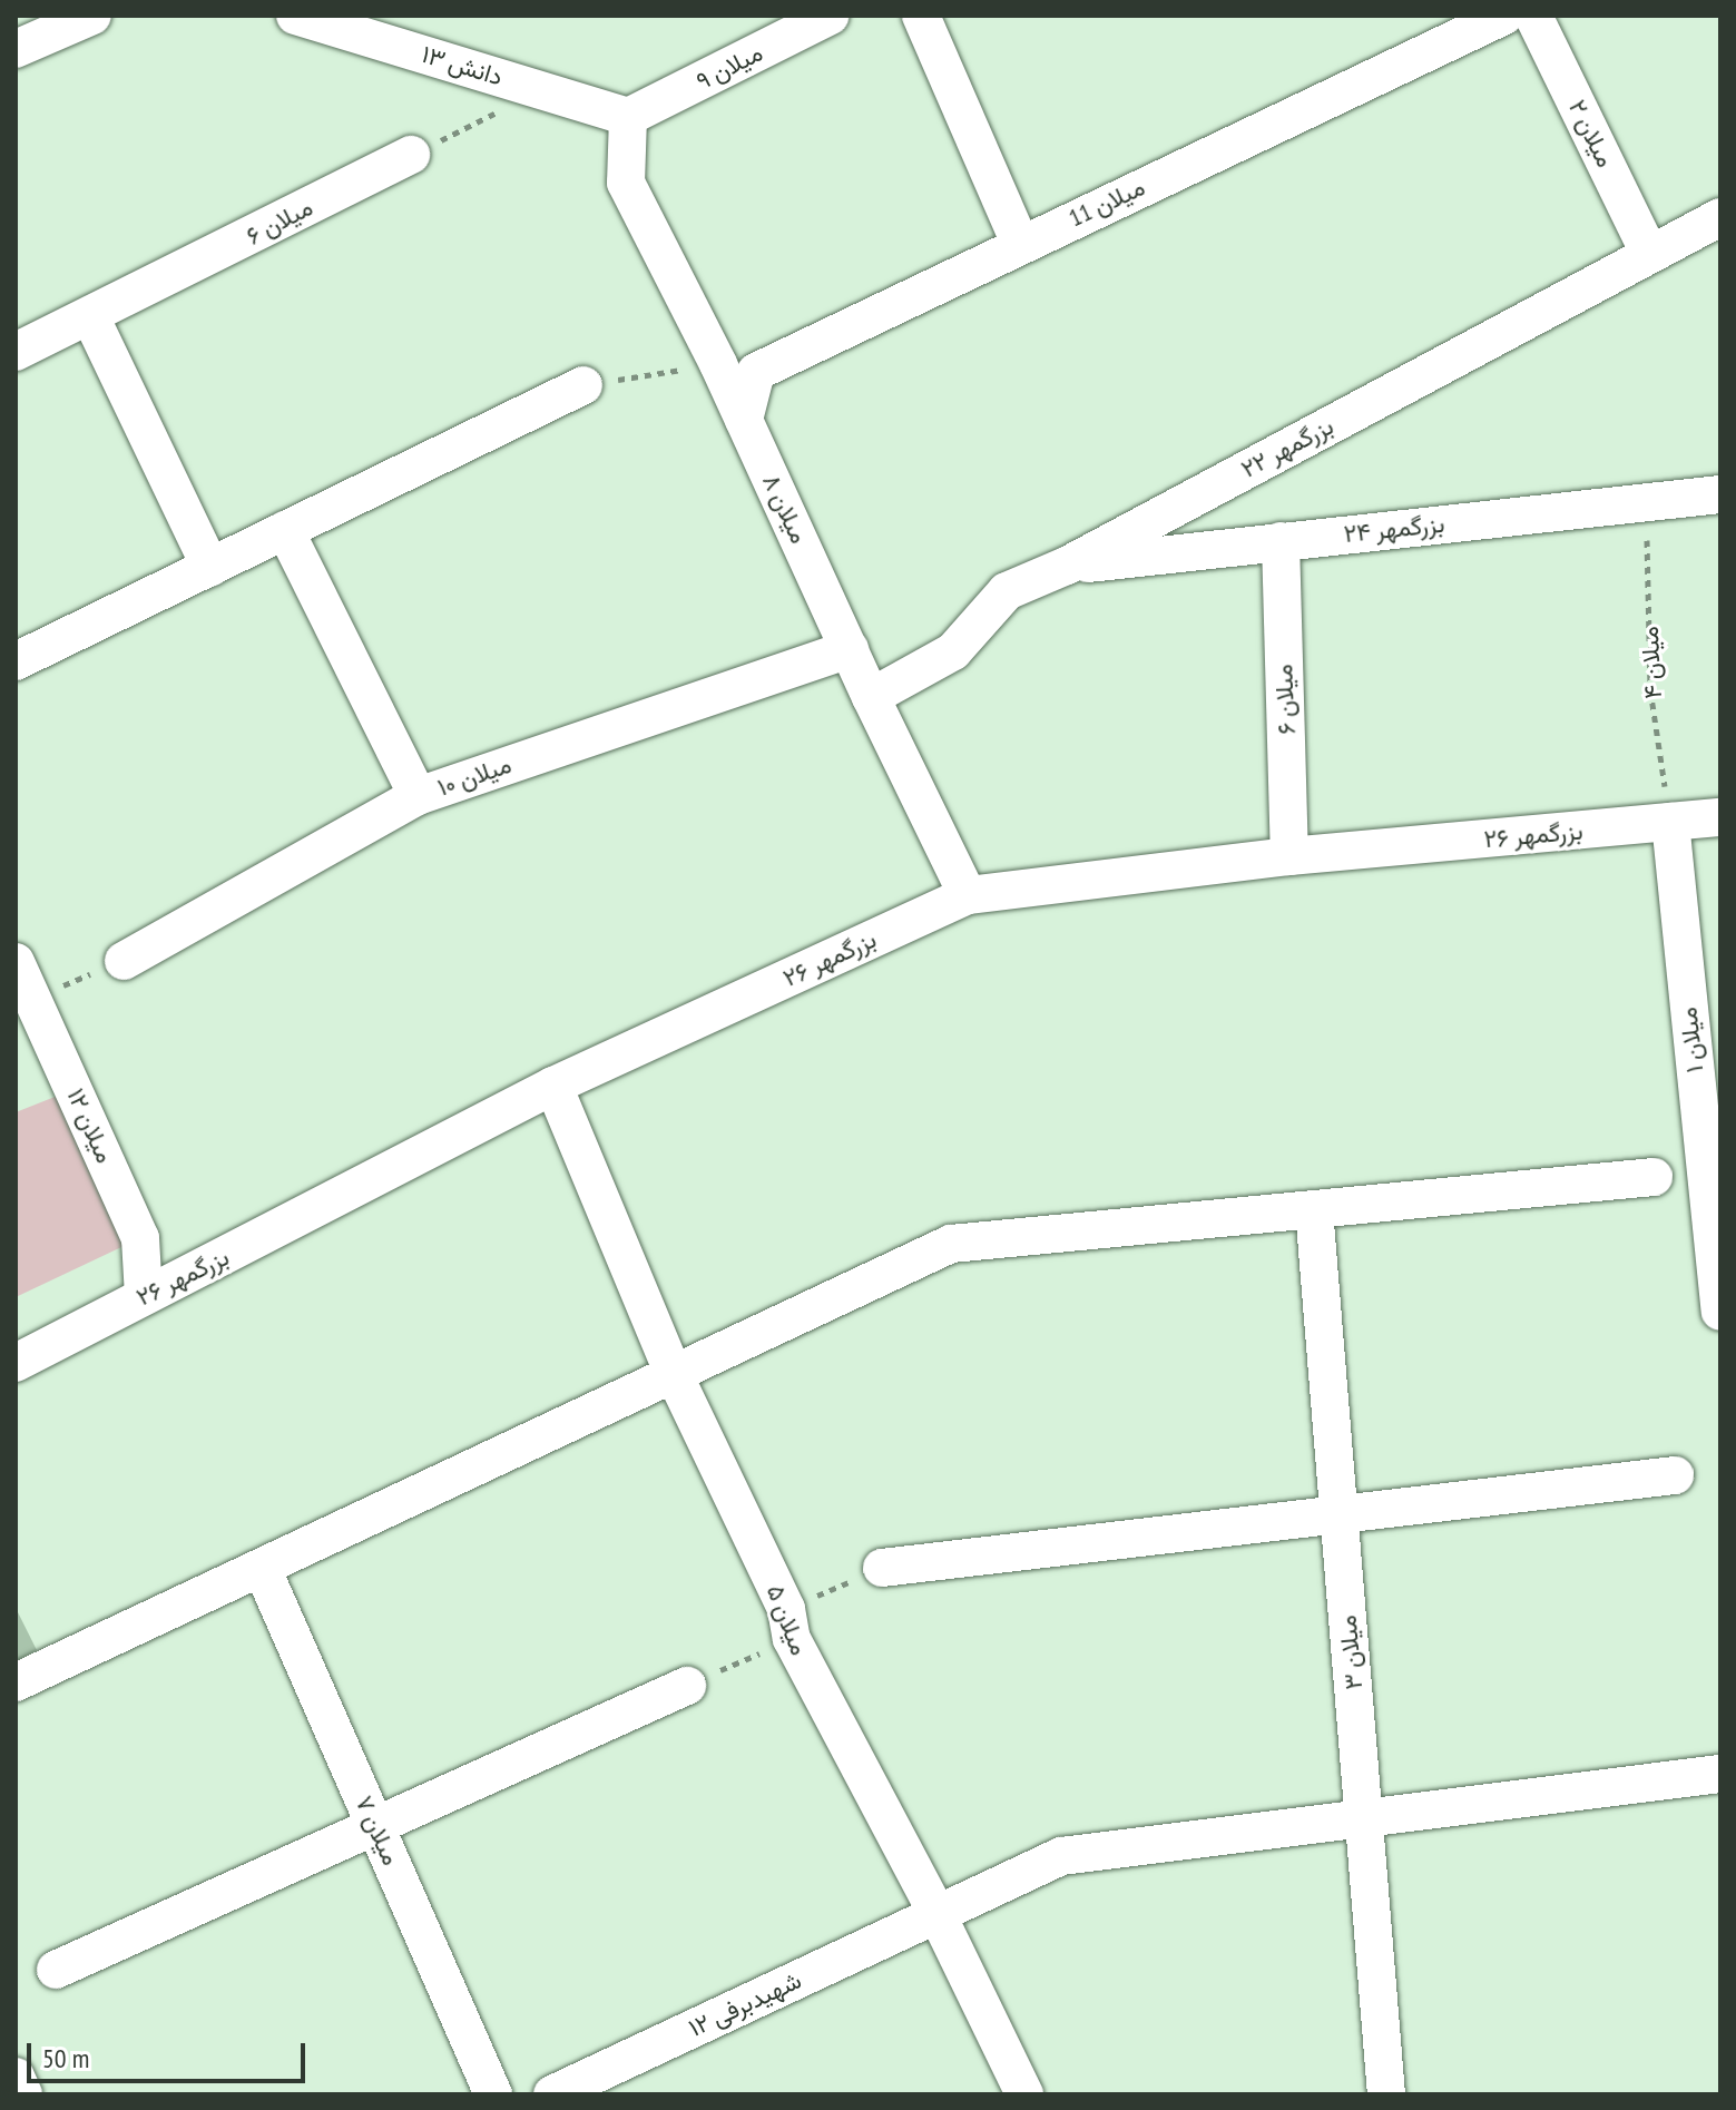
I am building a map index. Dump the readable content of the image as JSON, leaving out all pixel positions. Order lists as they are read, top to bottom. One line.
{"streets":{"street":["دانش ۱۳","میلان ۹","میلان ۲","میلان 11","میلان ۶","بزرگمهر ۲۲","میلان ۸","بزرگمهر ۲۴","میلان ۱۰","بزرگمهر ۲۶","میلان ۱","میلان ۱۲","میلان ۵","میلان ۳","میلان ۷","شهیدبرفی ۱۲"],"path":["میلان ۴"]},"crossings":[["دانش ۱۳","میلان ۹"],["دانش ۱۳","میلان ۸"],["میلان ۹","میلان ۸"],["میلان ۲","بزرگمهر ۲۲"],["میلان 11","میلان ۸"],["میلان ۶","بزرگمهر ۲۴"],["میلان ۶","بزرگمهر ۲۶"],["بزرگمهر ۲۲","میلان ۸"],["بزرگمهر ۲۲","بزرگمهر ۲۴"],["میلان ۸","میلان ۱۰"],["میلان ۸","بزرگمهر ۲۶"],["بزرگمهر ۲۴","میلان ۴"],["میلان ۴","بزرگمهر ۲۶"],["میلان ۴","میلان ۱"],["بزرگمهر ۲۶","میلان ۱"],["بزرگمهر ۲۶","میلان ۱۲"],["بزرگمهر ۲۶","میلان ۵"],["میلان ۵","شهیدبرفی ۱۲"],["میلان ۳","شهیدبرفی ۱۲"]],"scale_bar":"50 m"}
